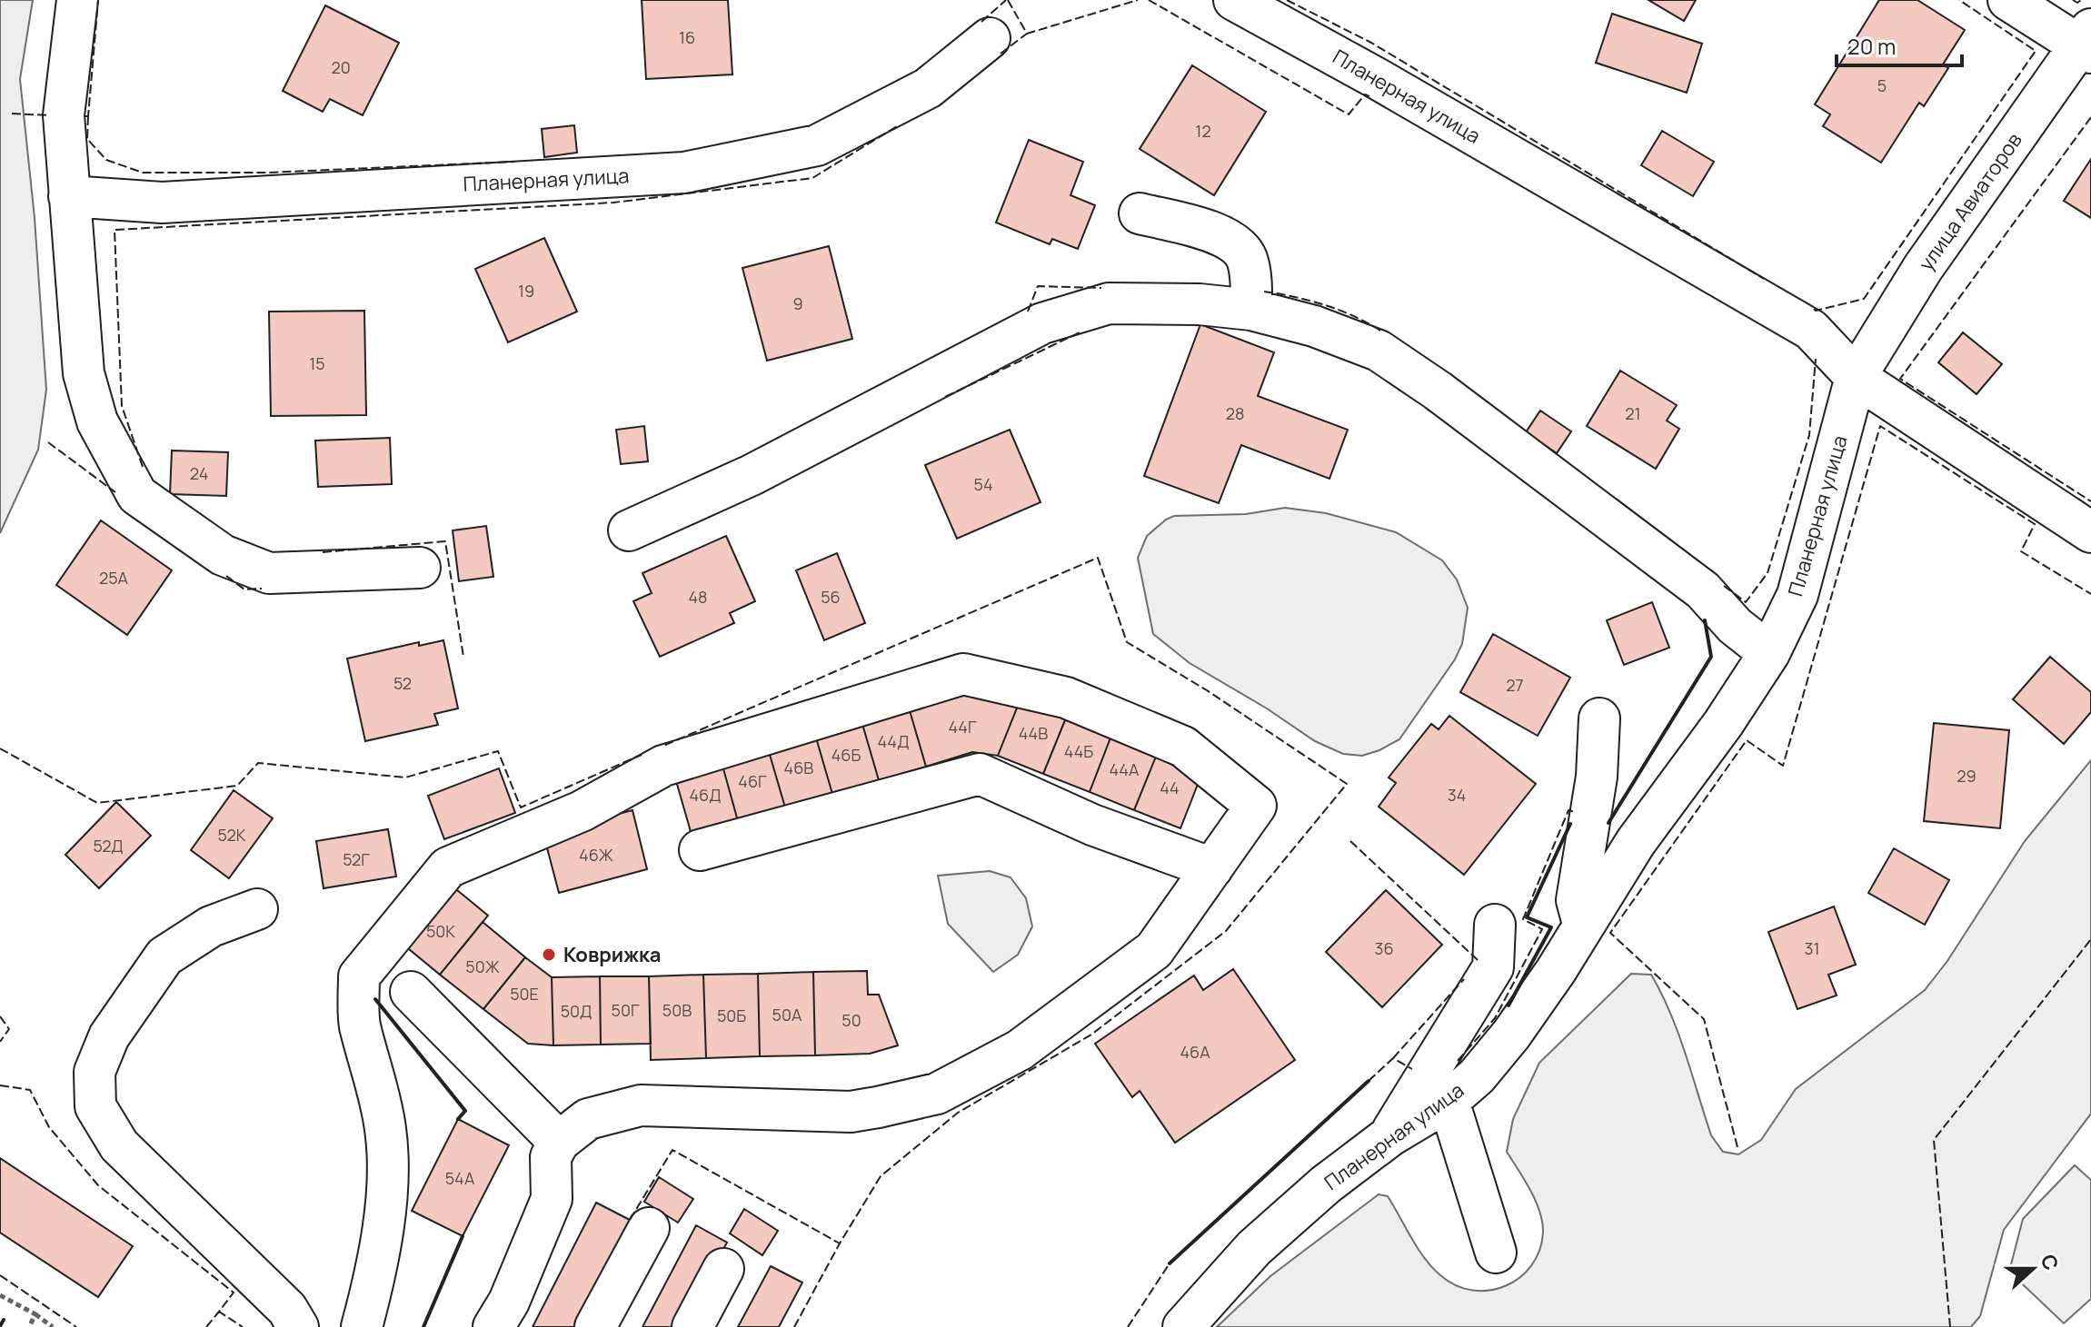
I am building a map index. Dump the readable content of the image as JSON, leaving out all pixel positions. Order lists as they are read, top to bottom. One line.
{"streets":{"street":["Планерная улица","улица Авиаторов"]},"crossings":[["Планерная улица","улица Авиаторов"]],"places":["Коврижка"],"house_numbers":["16","20","5","12","19","9","15","28","21","24","54","25А","48","56","52","27","44Г","44В","44Д","44Б","46Б","46В","44А","29","46Г","44","46Д","34","52К","52Д","46Ж","52Г","50К","36","31","50Ж","50Е","50Г","50В","50Д","50А","50Б","50","46А","54А"],"scale_bar":"20 m","north":"right"}
